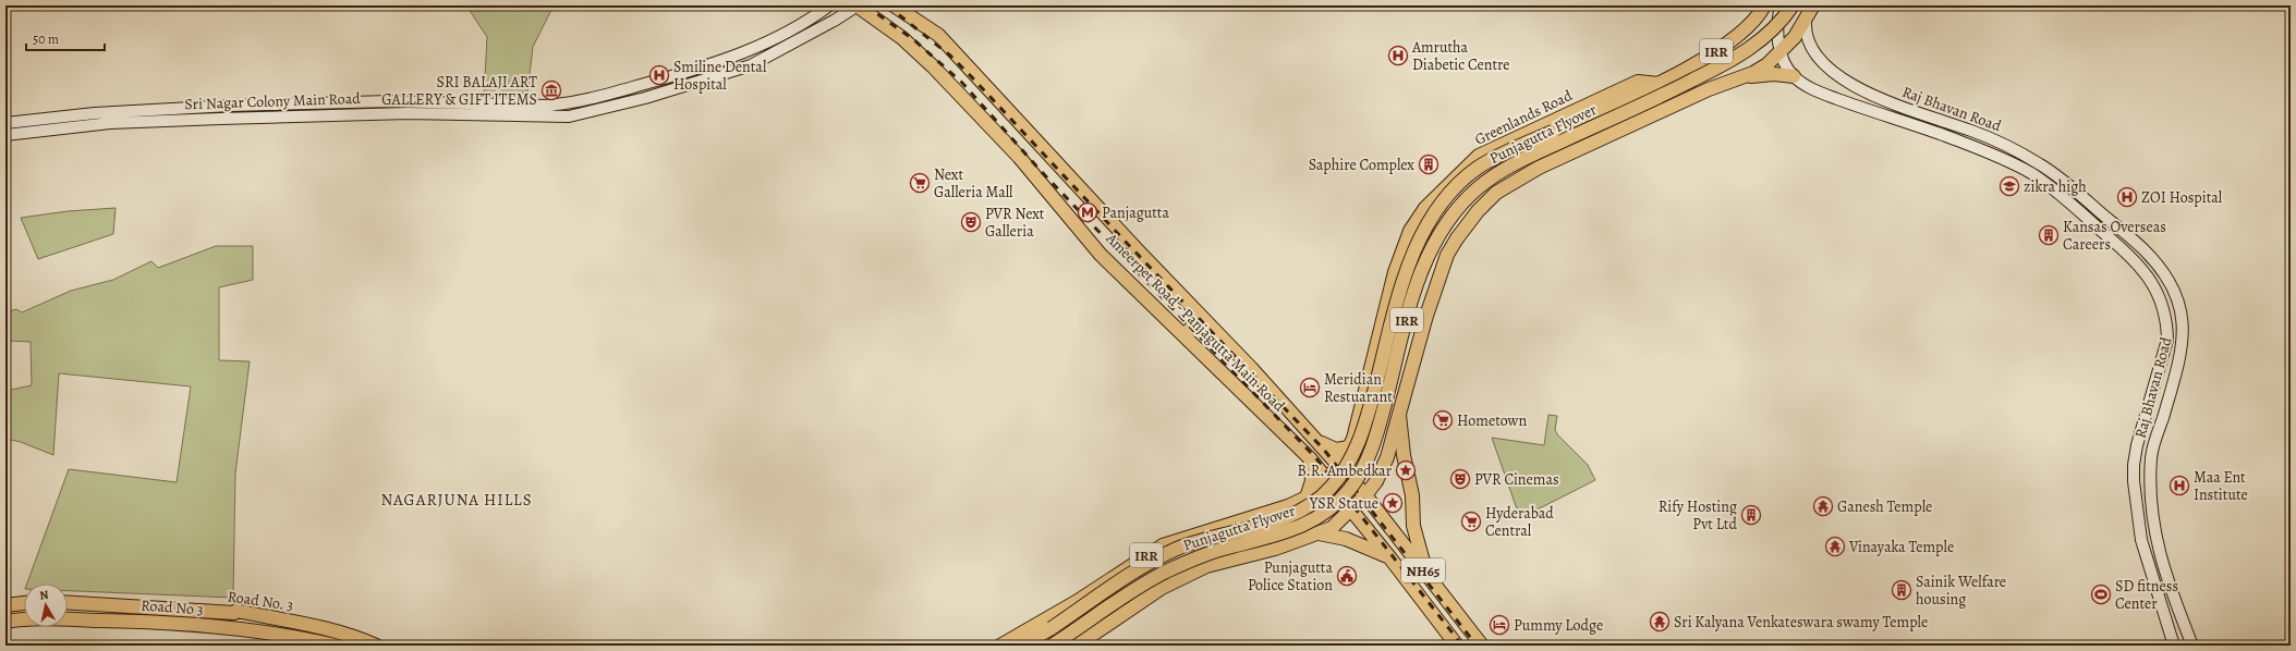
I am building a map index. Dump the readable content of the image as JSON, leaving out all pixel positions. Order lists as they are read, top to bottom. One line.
{"streets":{"main road":["IRR","Sri Nagar Colony Main Road","Raj Bhavan Road","Greenlands Road","Punjagutta Flyover","Ameerpet Road - Panjagutta Main Road","NH65","Road No. 3","Road No 3"]},"crossings":[["IRR","Raj Bhavan Road"],["IRR","Greenlands Road"],["IRR","Punjagutta Flyover"],["IRR","Ameerpet Road - Panjagutta Main Road"],["IRR","NH65"],["Sri Nagar Colony Main Road","Ameerpet Road - Panjagutta Main Road"],["Greenlands Road","Punjagutta Flyover"],["Greenlands Road","Ameerpet Road - Panjagutta Main Road"],["Greenlands Road","NH65"],["Ameerpet Road - Panjagutta Main Road","NH65"]],"districts":["NAGARJUNA HILLS"],"places":{"hospital":["Amrutha Diabetic Centre","Smiline Dental Hospital","ZOI Hospital","Maa Ent Institute"],"museum":["SRI BALAJI ART GALLERY & GIFT ITEMS"],"building":["Saphire Complex","Kansas Overseas Careers","Rify Hosting Pvt Ltd","Sainik Welfare housing"],"supermarket":["Next Galleria Mall","Hometown","Hyderabad Central"],"school or university":["zikra high"],"metro station":["Panjagutta"],"theatre":["PVR Next Galleria","PVR Cinemas"],"hotel":["Meridian Restuarant","Pummy Lodge"],"place":["B.R. Ambedkar","YSR Statue"],"temple":["Ganesh Temple","Vinayaka Temple","Sri Kalyana Venkateswara swamy Temple"],"public building":["Punjagutta Police Station"],"sports":["SD fitness Center"]},"scale_bar":"50 m","north":"top"}
